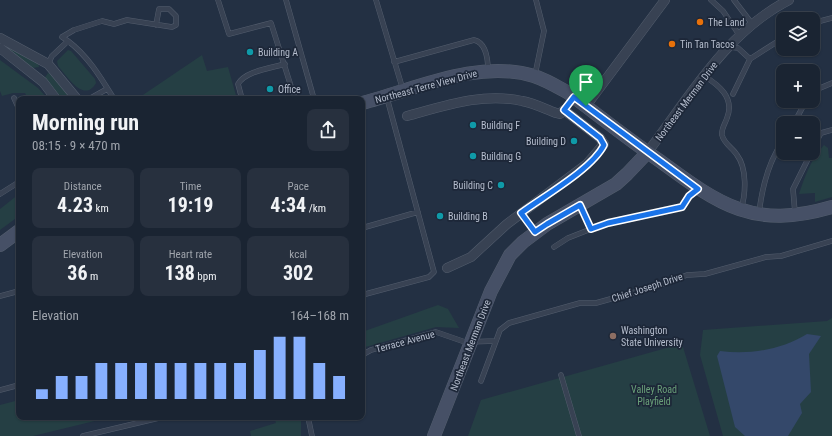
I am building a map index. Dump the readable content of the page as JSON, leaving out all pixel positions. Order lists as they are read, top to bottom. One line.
{"streets":{"main road":["Northeast Terre View Drive","Northeast Merman Drive"],"lane":["Chief Joseph Drive","Terrace Avenue"]},"crossings":[["Northeast Terre View Drive","Northeast Merman Drive"],["Northeast Merman Drive","Terrace Avenue"]],"parks":["Valley Road Playfield"],"places":["The Land","Tin Tan Tacos","Building A","Office","Building F","Building D","Building G","Building C","Building B","Washington State University"],"page":{"map_buttons":["+","−"],"heading":["Morning run","08:15 · 9 × 470 m"],"stats":[["Distance","4.23 km"],["Time","19:19"],["Pace","4:34 /km"],["Elevation","36 m"],["Heart rate","138 bpm"],["kcal","302"]],"chart":["Elevation","164–168 m"]}}
